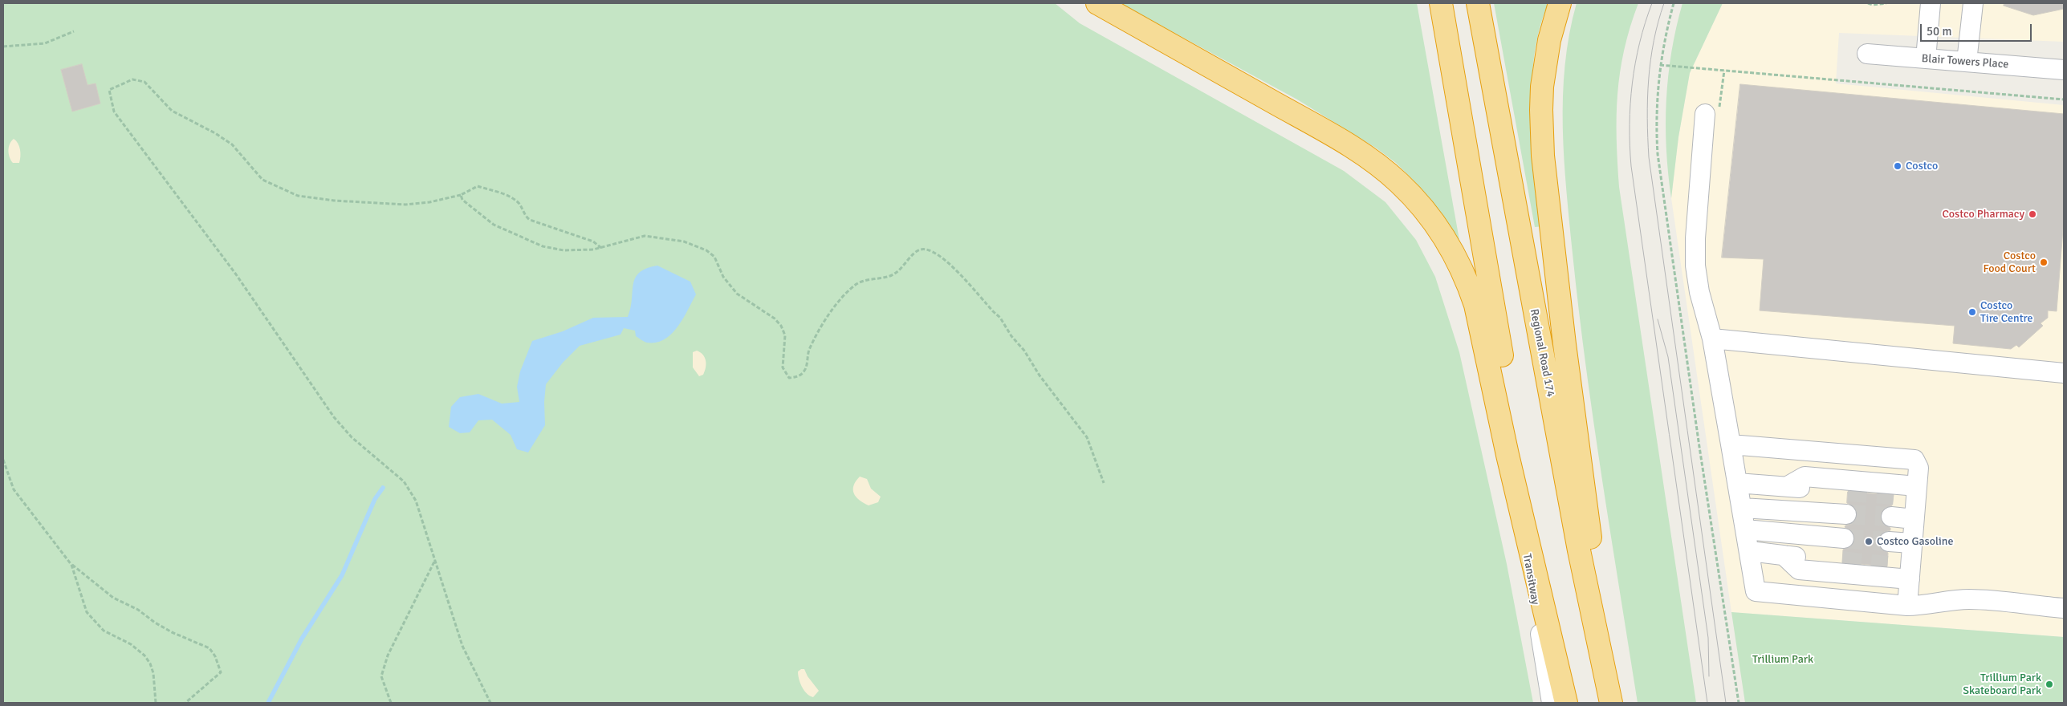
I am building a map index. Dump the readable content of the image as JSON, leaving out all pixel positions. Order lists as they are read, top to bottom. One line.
{"streets":{"highway":["Regional Road 174"],"street":["Blair Towers Place","Transitway"]},"parks":["Trillium Park"],"places":["Costco","Costco Pharmacy","Costco Food Court","Costco Tire Centre","Costco Gasoline","Trillium Park Skateboard Park"],"scale_bar":"50 m"}
